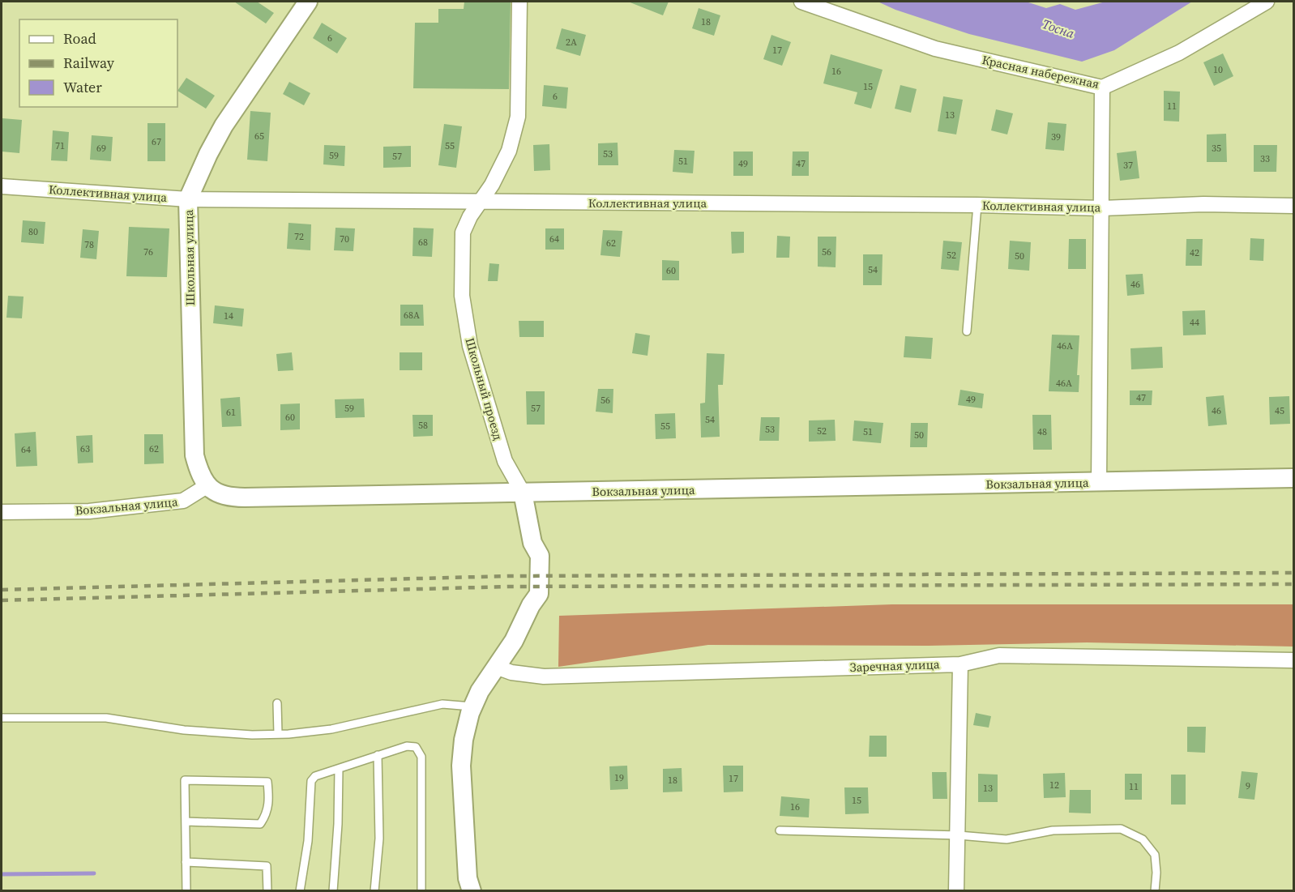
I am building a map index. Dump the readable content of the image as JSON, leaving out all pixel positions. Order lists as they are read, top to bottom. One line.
{"streets":{"street":["Красная набережная","Коллективная улица","Школьная улица","Школьный проезд","Вокзальная улица","Заречная улица"]},"crossings":[["Коллективная улица","Школьная улица"],["Коллективная улица","Школьный проезд"],["Школьная улица","Вокзальная улица"],["Школьный проезд","Вокзальная улица"]],"water":["Тосна"],"house_numbers":["18","6","2А","17","10","16","15","6","11","13","65","39","67","71","55","69","35","53","59","57","33","51","49","47","37","80","72","70","64","68","62","78","76","56","42","52","50","54","60","46","68А","14","44","46А","46А","47","49","56","59","57","46","45","61","60","54","58","55","53","52","51","48","50","63","62","64","19","17","18","12","9","11","13","15","16"],"legend":["Road","Railway","Water"]}
